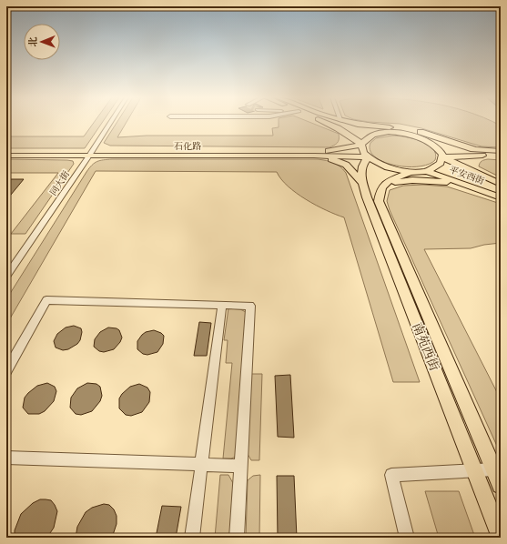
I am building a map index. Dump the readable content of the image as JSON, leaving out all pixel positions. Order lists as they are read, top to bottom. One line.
{"streets":{"main road":["石化路","平安西街","南苑西街"],"street":["同大街"]},"crossings":[["石化路","同大街"],["石化路","南苑西街"]],"north":"left"}
